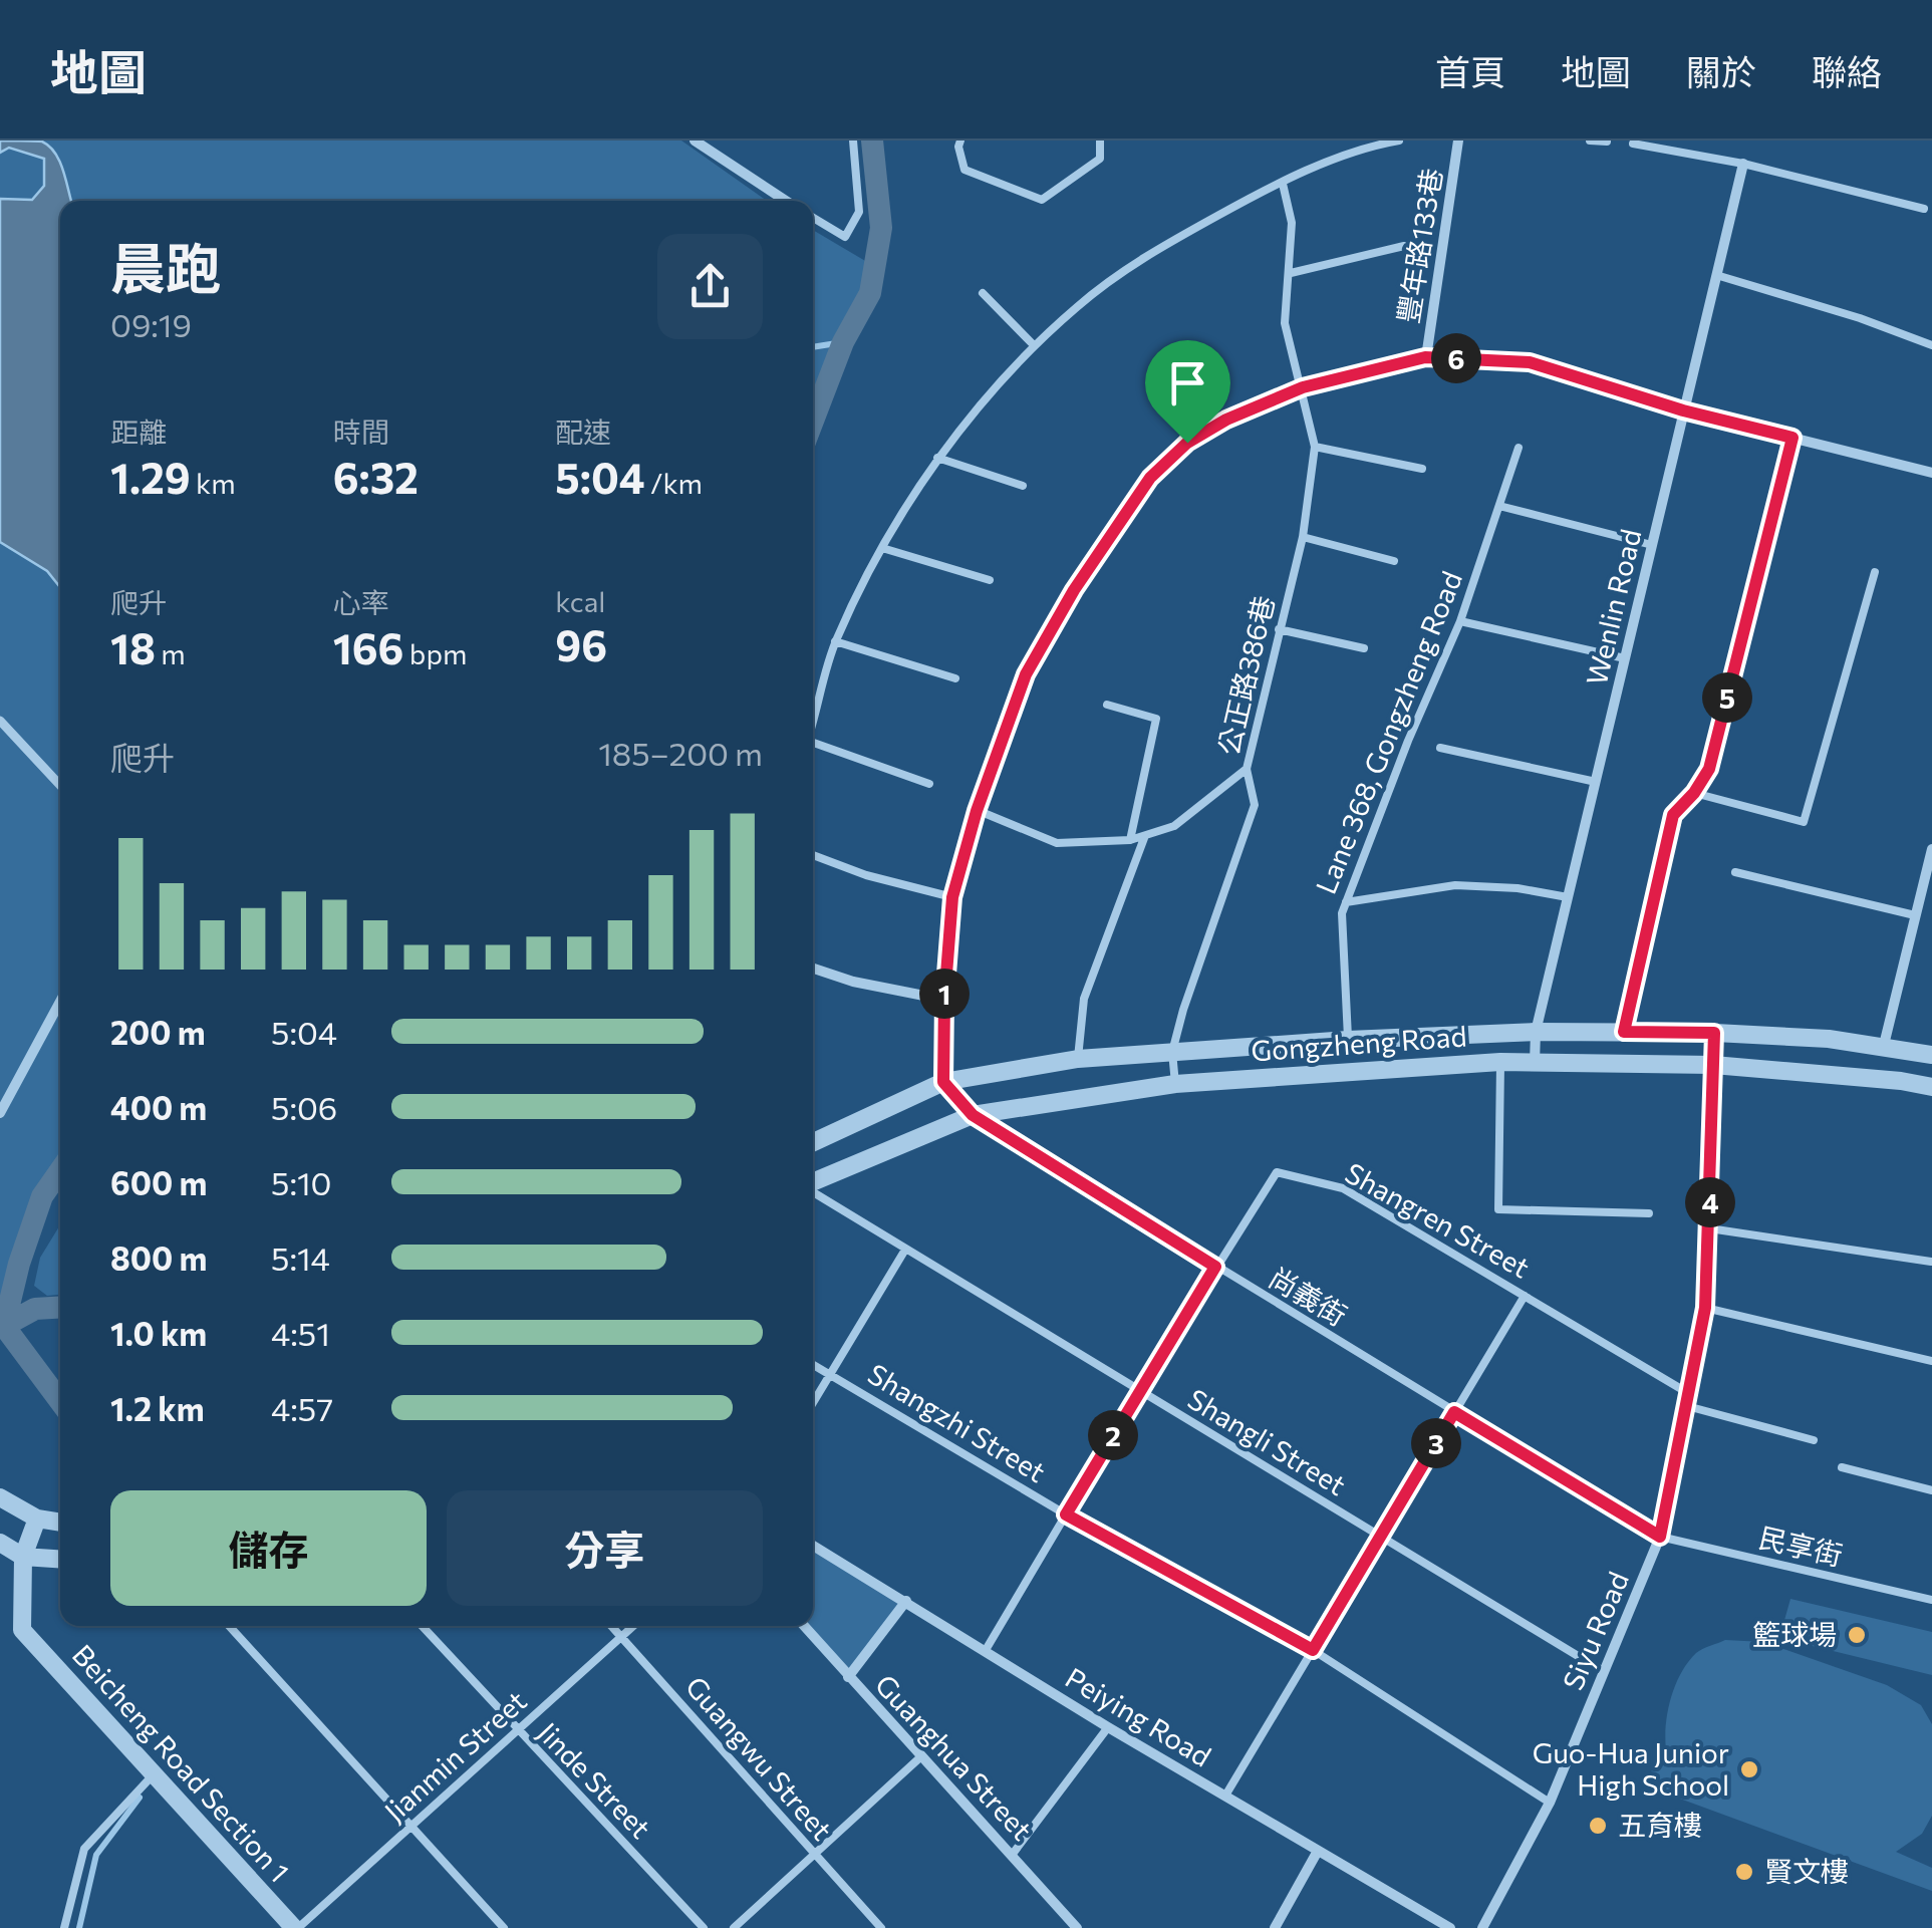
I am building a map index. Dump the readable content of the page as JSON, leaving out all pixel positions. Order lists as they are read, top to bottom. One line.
{"streets":{"street":["豐年路133巷","Wenlin Road","Gongzheng Road","Siyu Road","Peiying Road","Guanghua Street","Beicheng Road Section 1"],"lane":["公正路386巷","Lane 368, Gongzheng Road","Shangren Street","尚義街","Shangzhi Street","Shangli Street","民享街","Jianmin Street","Guangwu Street","Jinde Street"]},"crossings":[["Wenlin Road","Gongzheng Road"],["公正路386巷","Gongzheng Road"],["Lane 368, Gongzheng Road","Gongzheng Road"],["Gongzheng Road","尚義街"],["Gongzheng Road","Siyu Road"],["Shangren Street","尚義街"],["Shangren Street","Shangzhi Street"],["Shangren Street","Shangli Street"],["Shangren Street","Siyu Road"],["Shangren Street","Peiying Road"],["尚義街","民享街"],["尚義街","Siyu Road"],["Shangzhi Street","Siyu Road"],["Shangli Street","Siyu Road"],["民享街","Siyu Road"],["Jianmin Street","Guangwu Street"],["Jianmin Street","Beicheng Road Section 1"],["Jianmin Street","Jinde Street"]],"places":["籃球場","Guo-Hua Junior High School","五育樓","賢文樓"],"page":{"header":"地圖","nav":["首頁","地圖","關於","聯絡"],"heading":["晨跑","09:19"],"pins":["6","5","1","4","2","3"],"stats":[["距離","1.29 km"],["時間","6:32"],["配速","5:04 /km"],["爬升","18 m"],["心率","166 bpm"],["kcal","96"]],"chart":["爬升","185–200 m"],"list":[{"name":"200 m","note":"5:04"},{"name":"400 m","note":"5:06"},{"name":"600 m","note":"5:10"},{"name":"800 m","note":"5:14"},{"name":"1.0 km","note":"4:51"},{"name":"1.2 km","note":"4:57"}],"buttons":["儲存","分享"]}}
